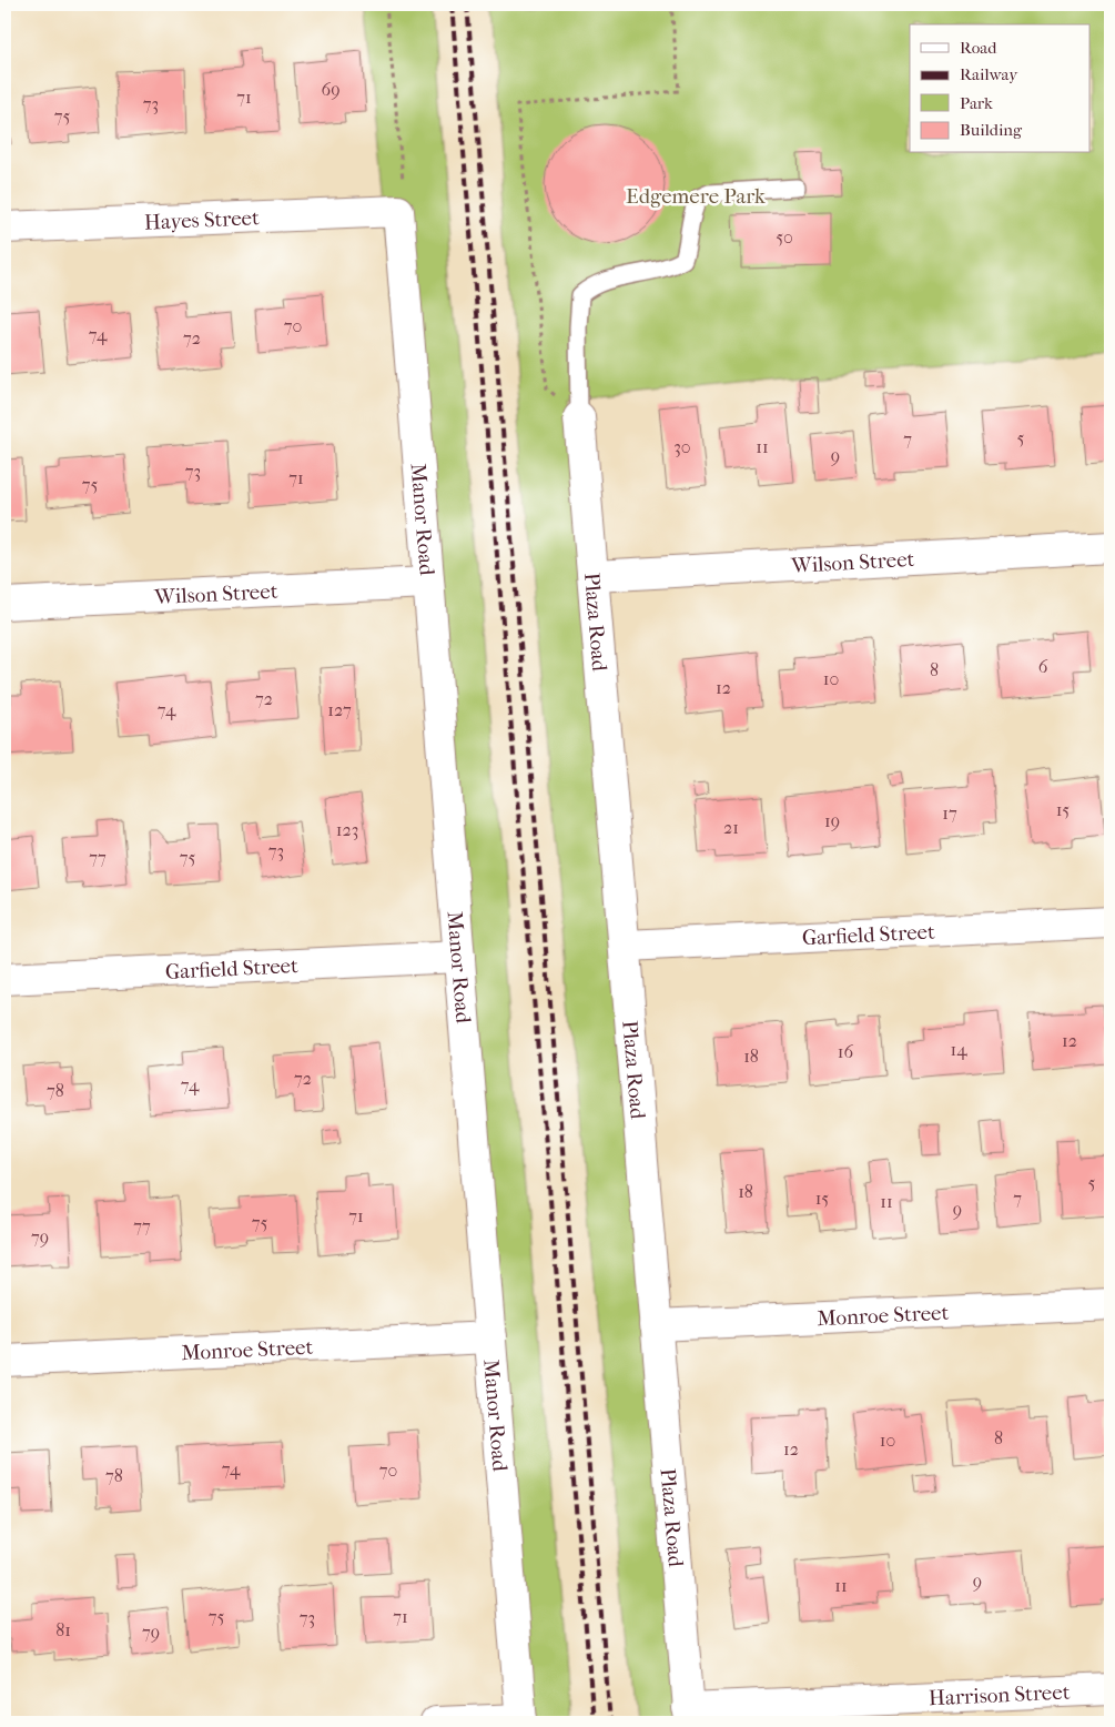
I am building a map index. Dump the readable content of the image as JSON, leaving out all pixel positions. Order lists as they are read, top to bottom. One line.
{"streets":{"street":["Hayes Street","Manor Road","Wilson Street","Plaza Road","Garfield Street","Monroe Street","Harrison Street"]},"crossings":[["Hayes Street","Manor Road"],["Manor Road","Wilson Street"],["Manor Road","Garfield Street"],["Manor Road","Monroe Street"],["Wilson Street","Plaza Road"],["Plaza Road","Garfield Street"],["Plaza Road","Monroe Street"],["Plaza Road","Harrison Street"]],"parks":["Edgemere Park"],"house_numbers":["69","71","73","75","50","70","74","72","5","7","30","11","9","73","71","75","6","8","10","12","72","74","127","15","17","19","21","123","73","77","75","12","14","16","18","72","74","78","5","18","15","7","11","9","71","75","77","79","8","10","12","74","70","78","9","11","75","71","73","81","79"],"legend":["Road","Railway","Park","Building"]}
